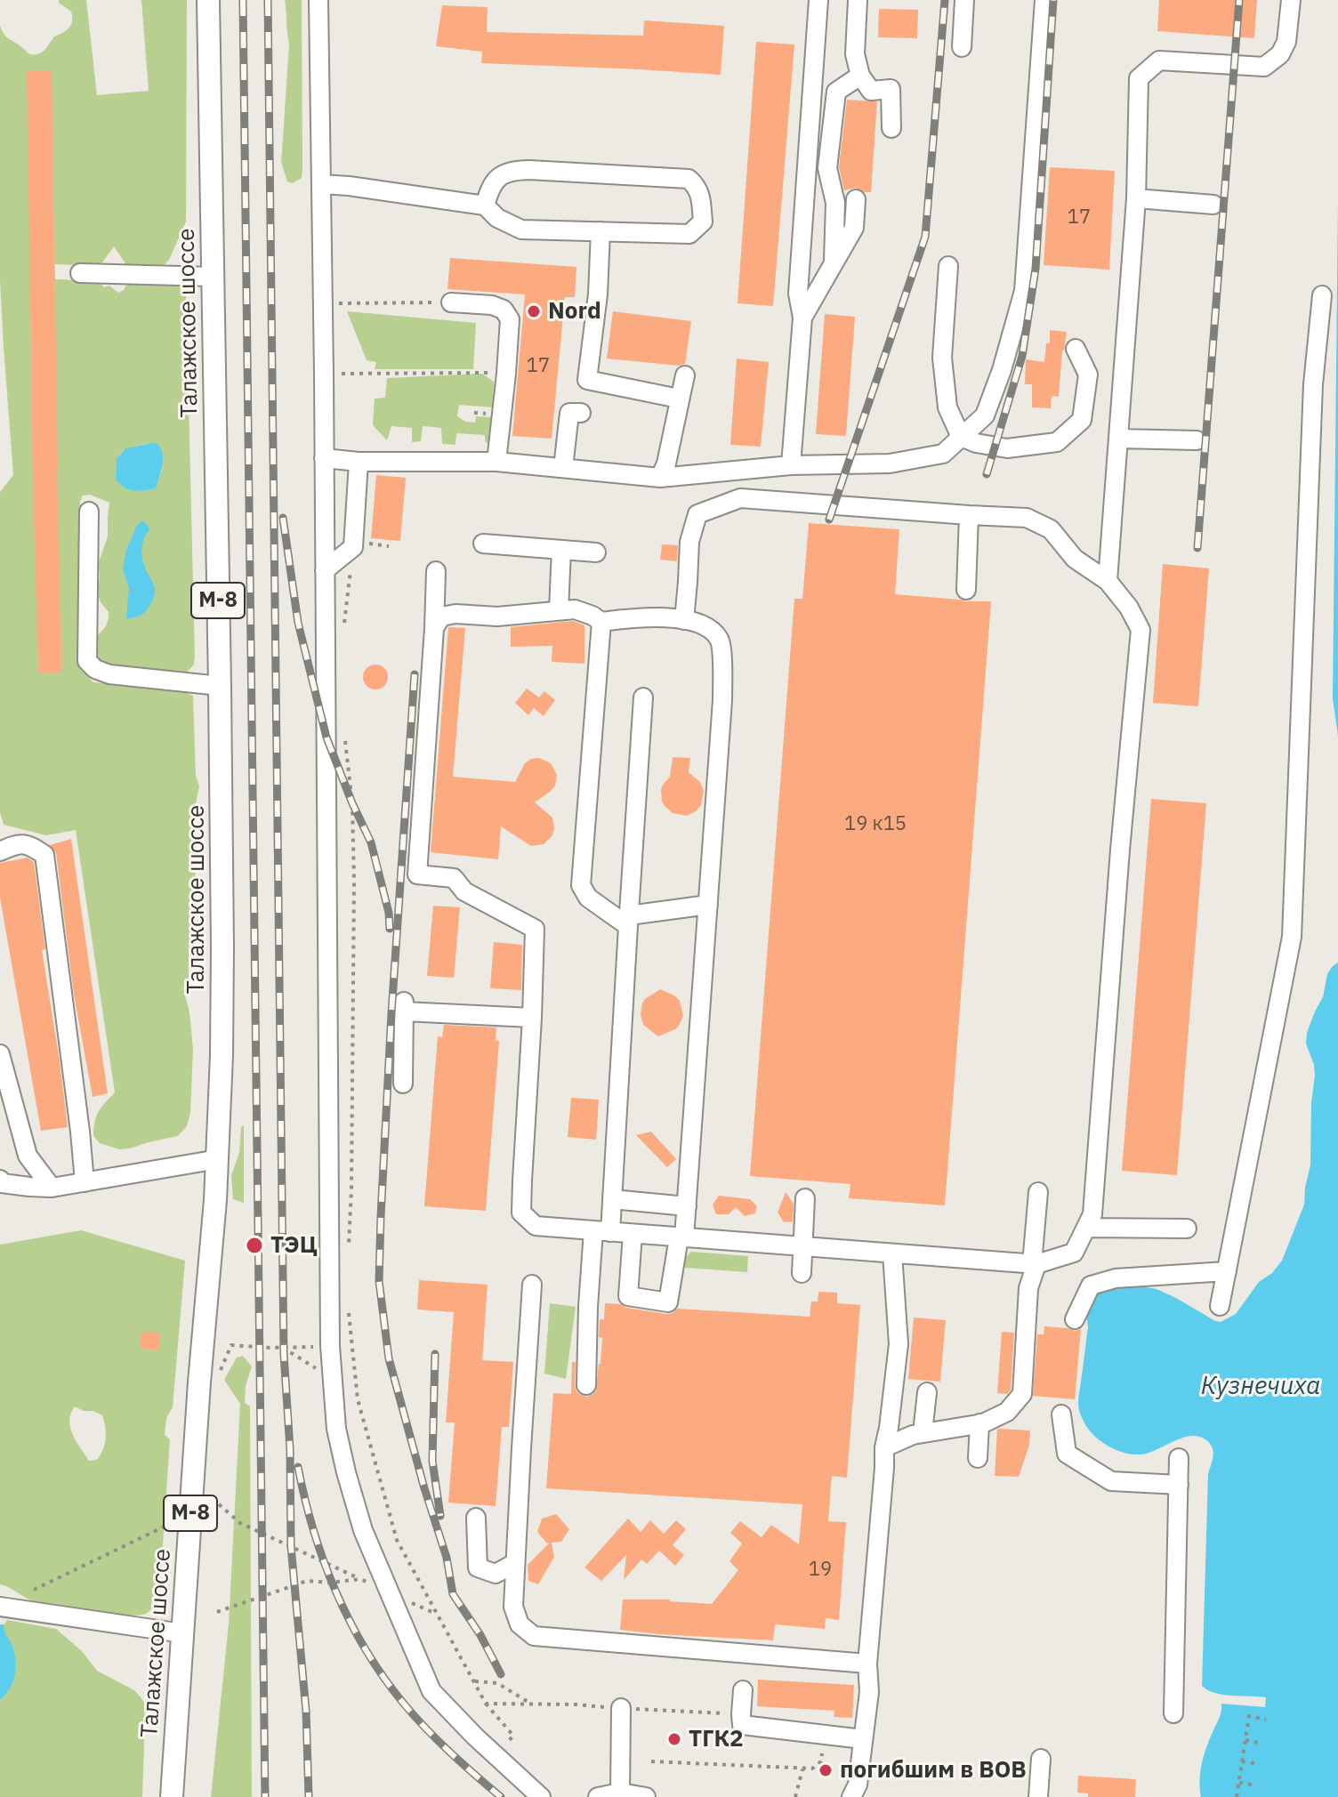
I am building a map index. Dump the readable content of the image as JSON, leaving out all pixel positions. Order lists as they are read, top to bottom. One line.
{"streets":{"main road":["Талажское шоссе","М-8"]},"water":["Кузнечиха"],"places":["Nord","ТЭЦ","ТГК2","погибшим в ВОВ"],"house_numbers":["17","17","19 к15","19"]}
